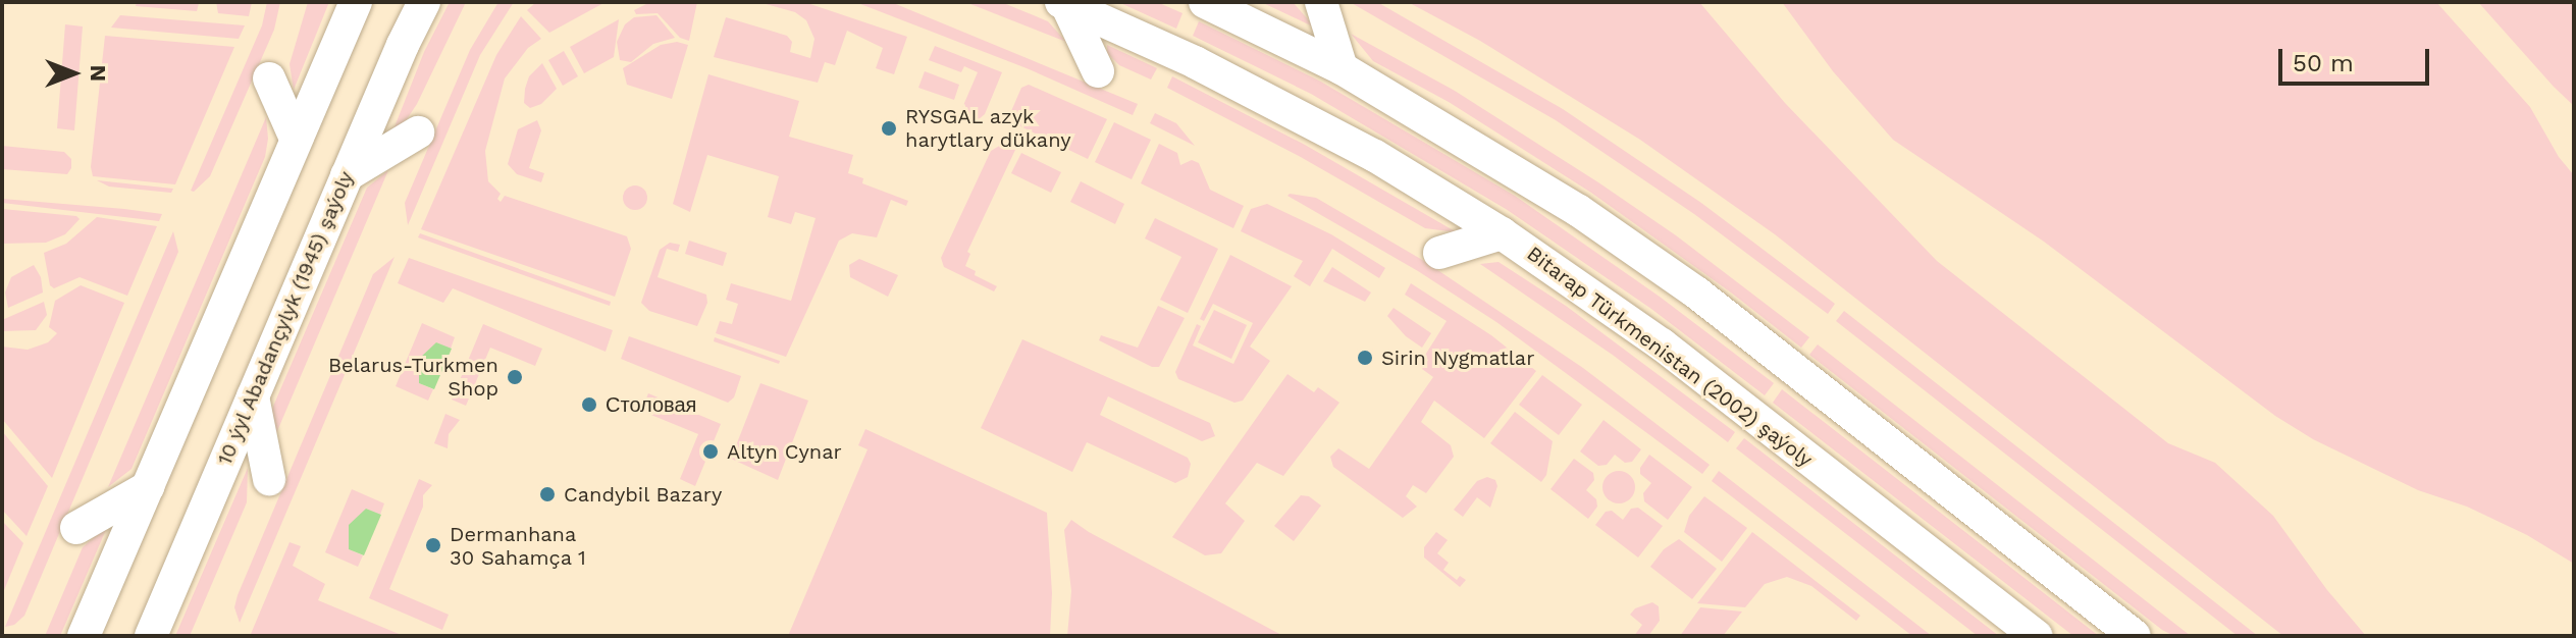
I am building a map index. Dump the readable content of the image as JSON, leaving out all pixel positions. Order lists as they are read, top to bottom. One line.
{"streets":{"main road":["10 ýyl Abadançylyk (1945) şaýoly","Bitarap Türkmenistan (2002) şaýoly"]},"places":["RYSGAL azyk harytlary dükany","Sirin Nygmatlar","Belarus-Turkmen Shop","Столовая","Altyn Cynar","Candybil Bazary","Dermanhana 30 Sahamça 1"],"scale_bar":"50 m","north":"right"}
